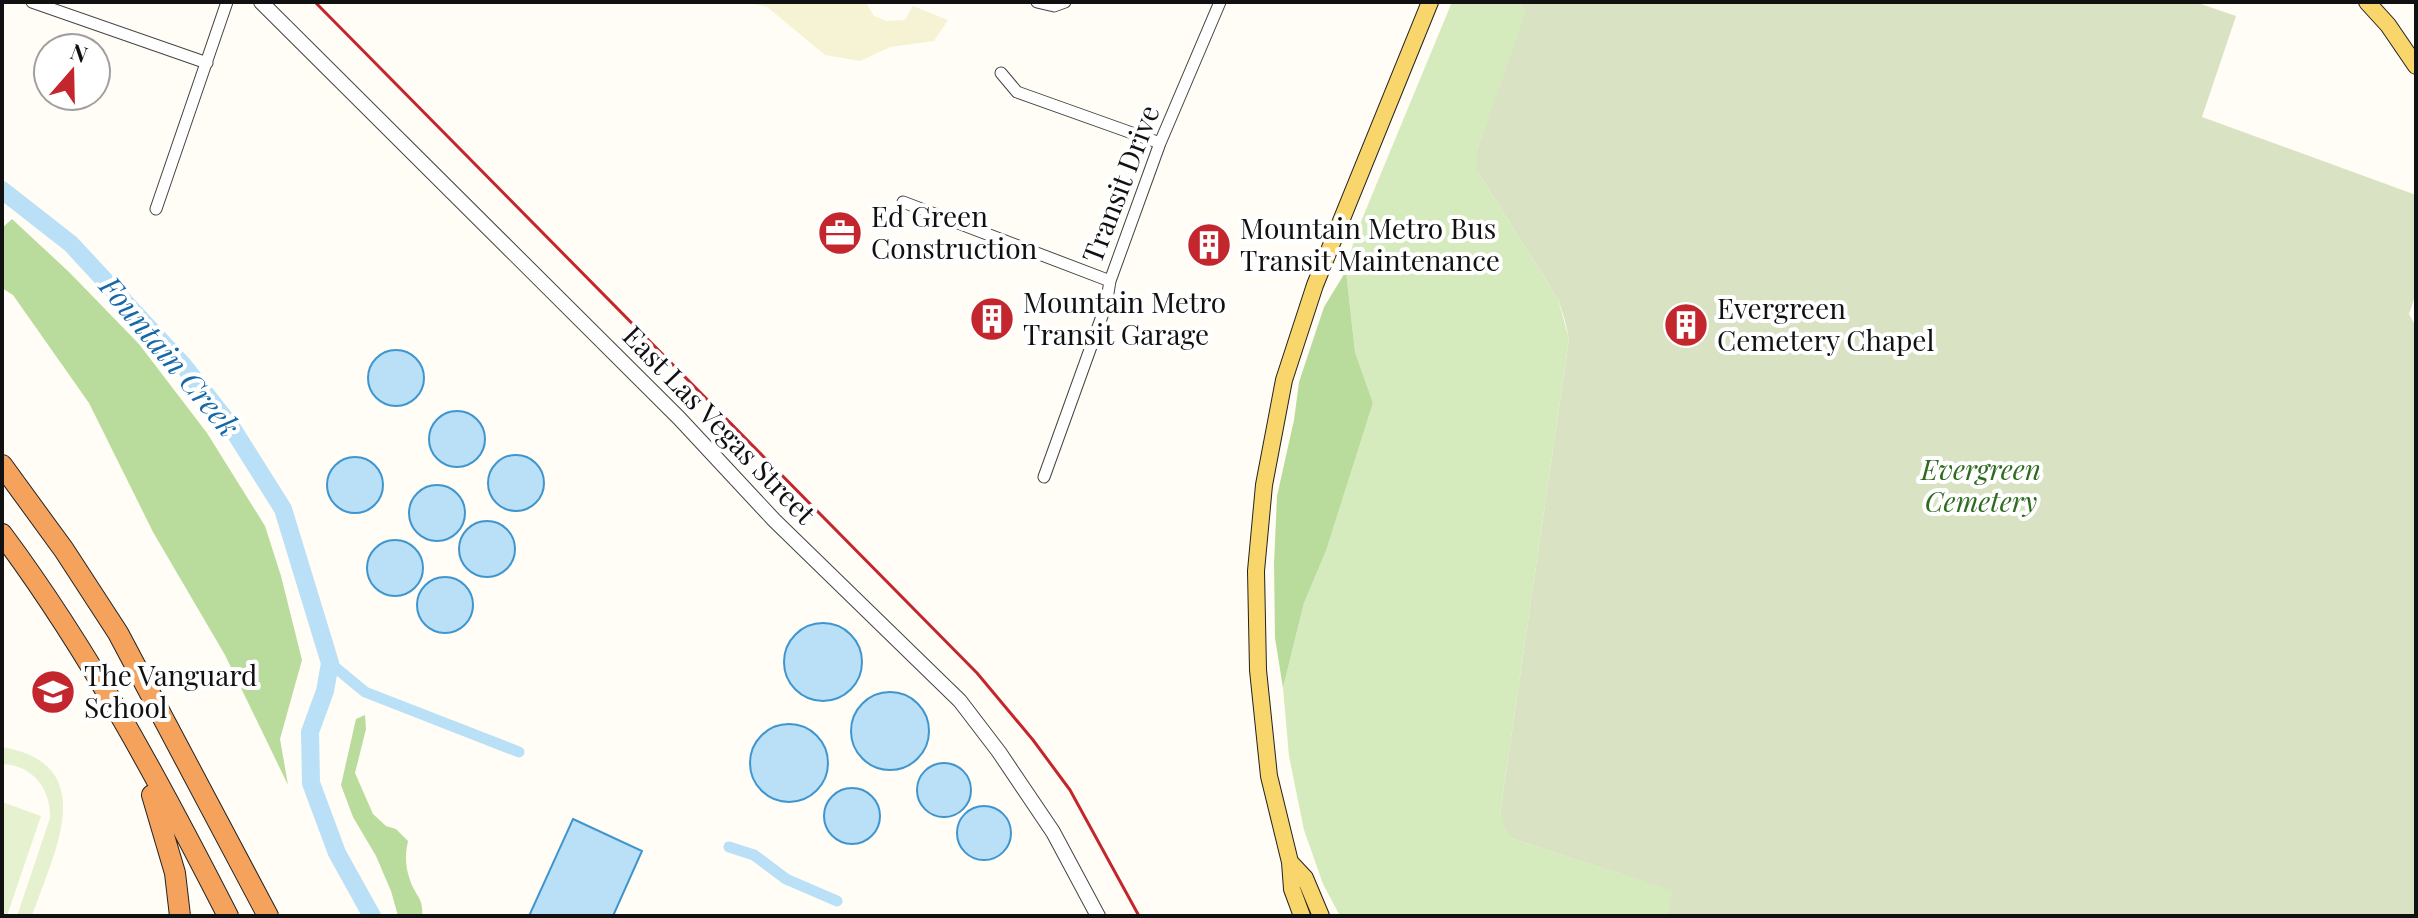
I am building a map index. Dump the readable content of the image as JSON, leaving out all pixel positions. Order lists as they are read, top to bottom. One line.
{"streets":{"street":["Transit Drive","East Las Vegas Street"]},"water":["Fountain Creek"],"parks":["Evergreen Cemetery"],"places":{"office":["Ed Green Construction"],"building":["Mountain Metro Bus Transit Maintenance","Mountain Metro Transit Garage","Evergreen Cemetery Chapel"],"school or university":["The Vanguard School"]},"north":"top"}
